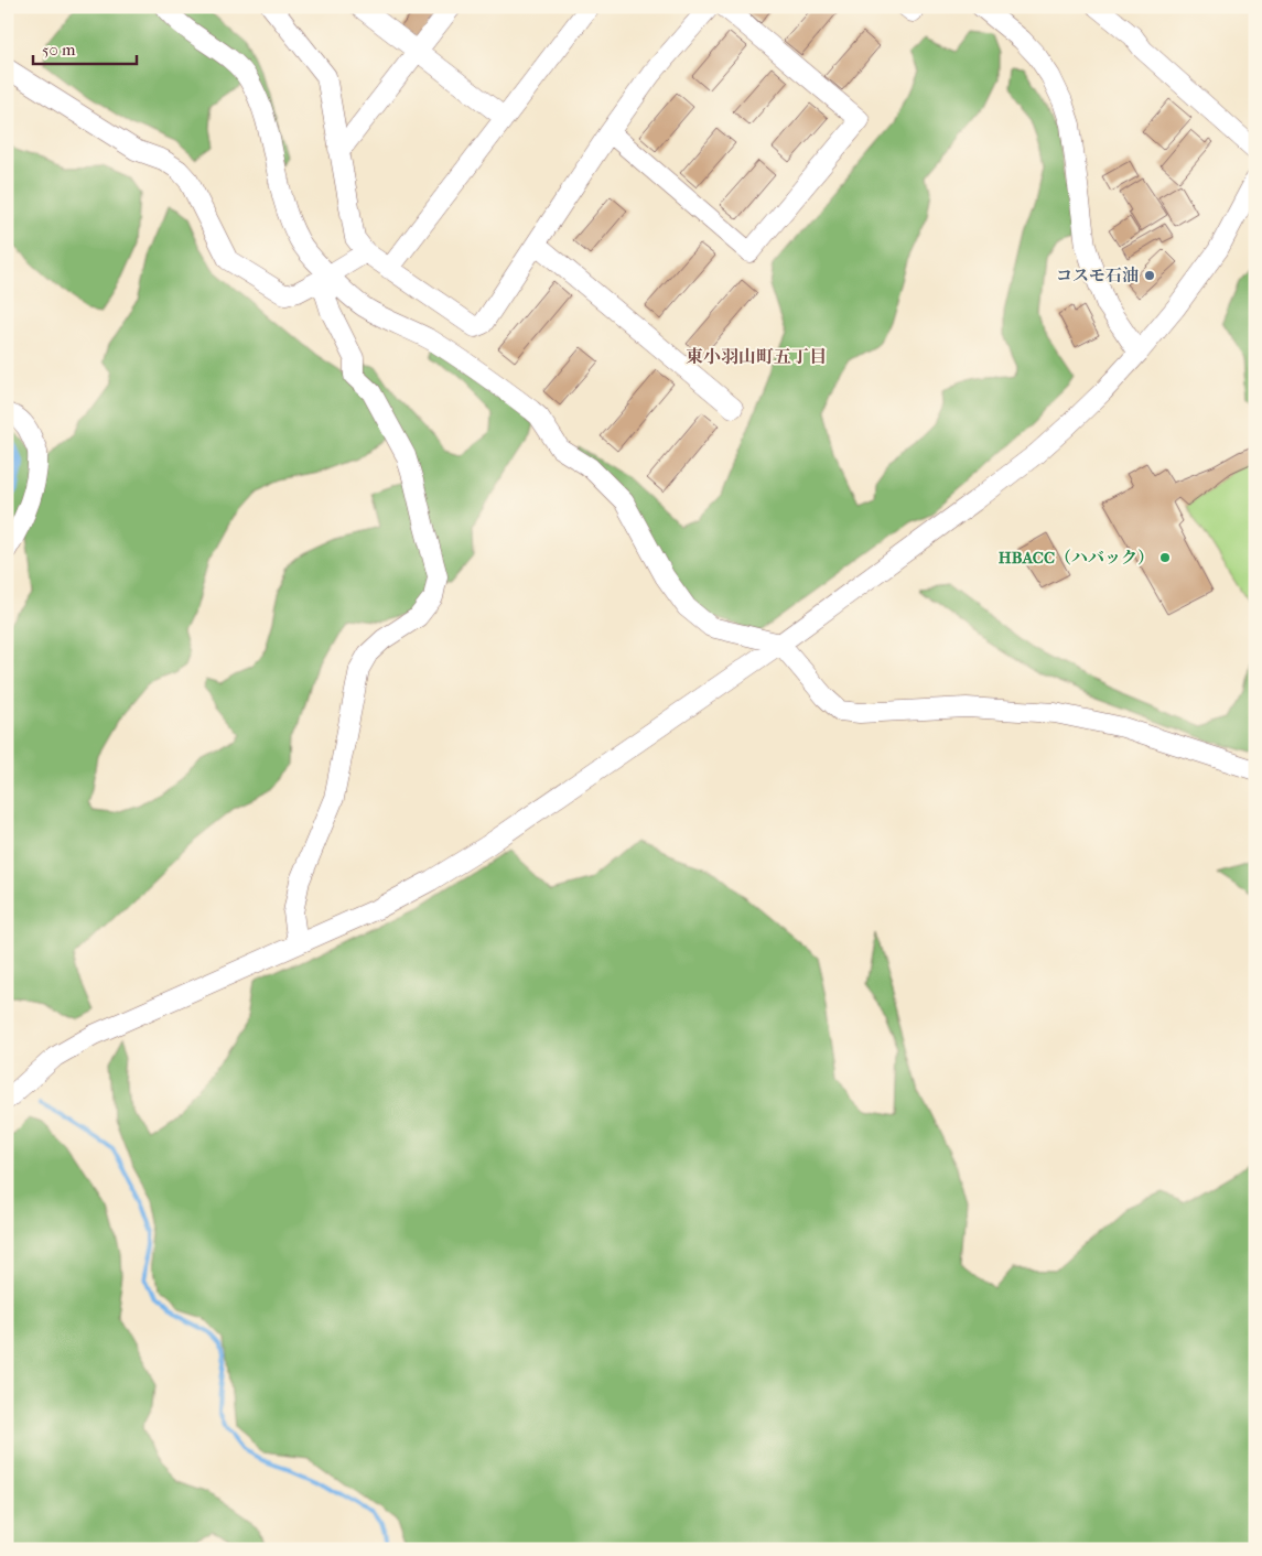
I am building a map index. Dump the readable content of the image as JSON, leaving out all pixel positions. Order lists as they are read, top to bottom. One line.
{"districts":["東小羽山町五丁目"],"places":["コスモ石油","HBACC（ハバック）"],"scale_bar":"50 m"}
